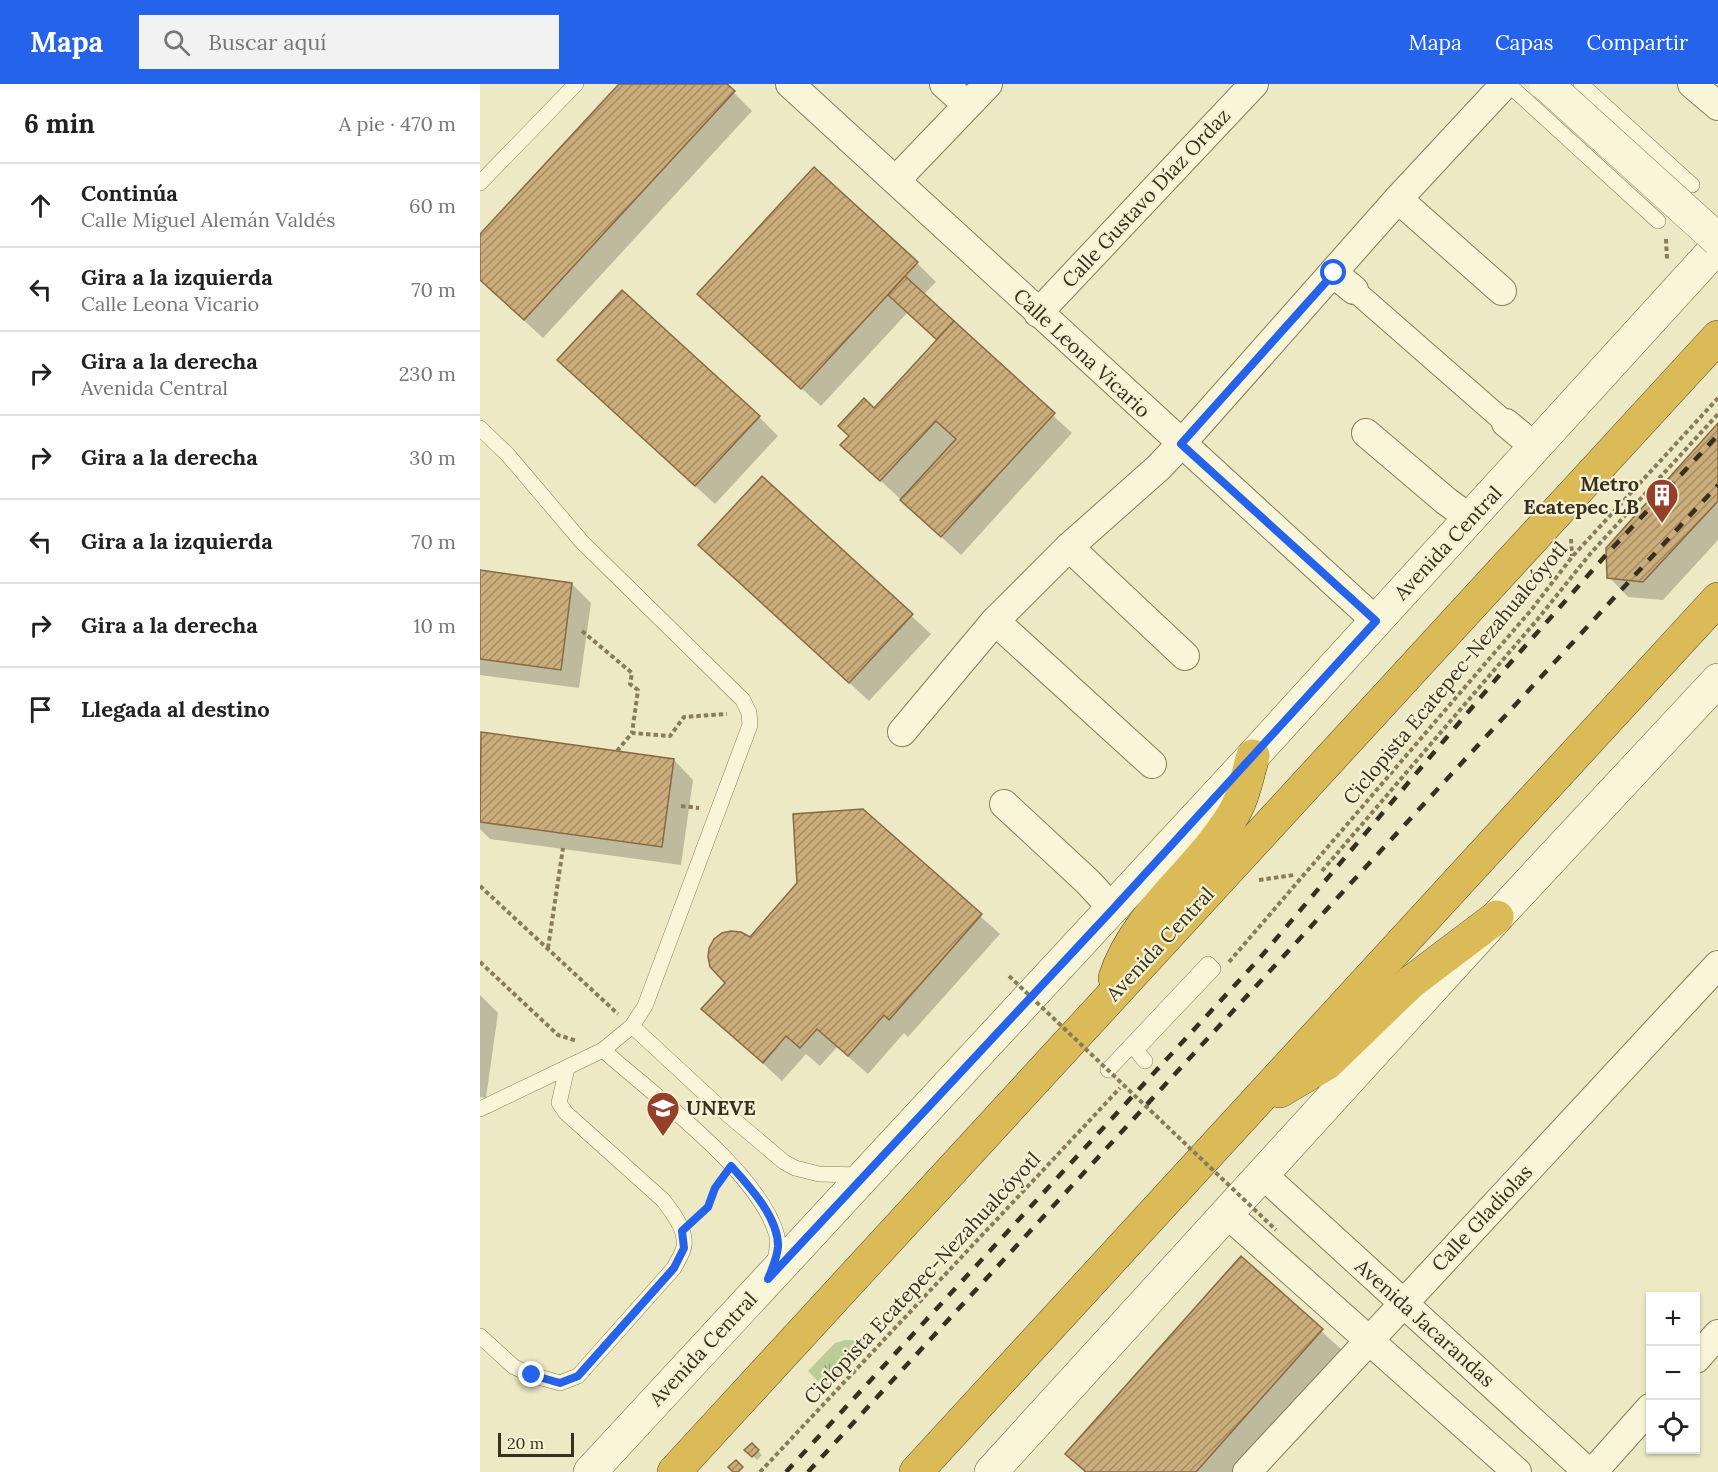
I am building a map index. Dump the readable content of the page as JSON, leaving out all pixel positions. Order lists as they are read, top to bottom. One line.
{"streets":{"highway":["Avenida Central"],"street":["Calle Gustavo Díaz Ordaz","Calle Leona Vicario","Calle Gladiolas","Avenida Jacarandas"],"path":["Ciclopista Ecatepec-Nezahualcóyotl"]},"crossings":[["Calle Gustavo Díaz Ordaz","Calle Leona Vicario"],["Calle Leona Vicario","Avenida Central"],["Calle Gladiolas","Avenida Jacarandas"]],"places":{"building":["Metro Ecatepec LB"],"school or university":["UNEVE"]},"scale_bar":"20 m","page":{"header":"Mapa","search":"Buscar aquí","nav":["Mapa","Capas","Compartir"],"heading":["6 min","A pie · 470 m"],"list":[["Continúa","Calle Miguel Alemán Valdés","60 m"],["Gira a la izquierda","Calle Leona Vicario","70 m"],["Gira a la derecha","Avenida Central","230 m"],["Gira a la derecha","30 m"],["Gira a la izquierda","70 m"],["Gira a la derecha","10 m"],"Llegada al destino"],"map_buttons":["+","−"],"scale":"20 m"}}
